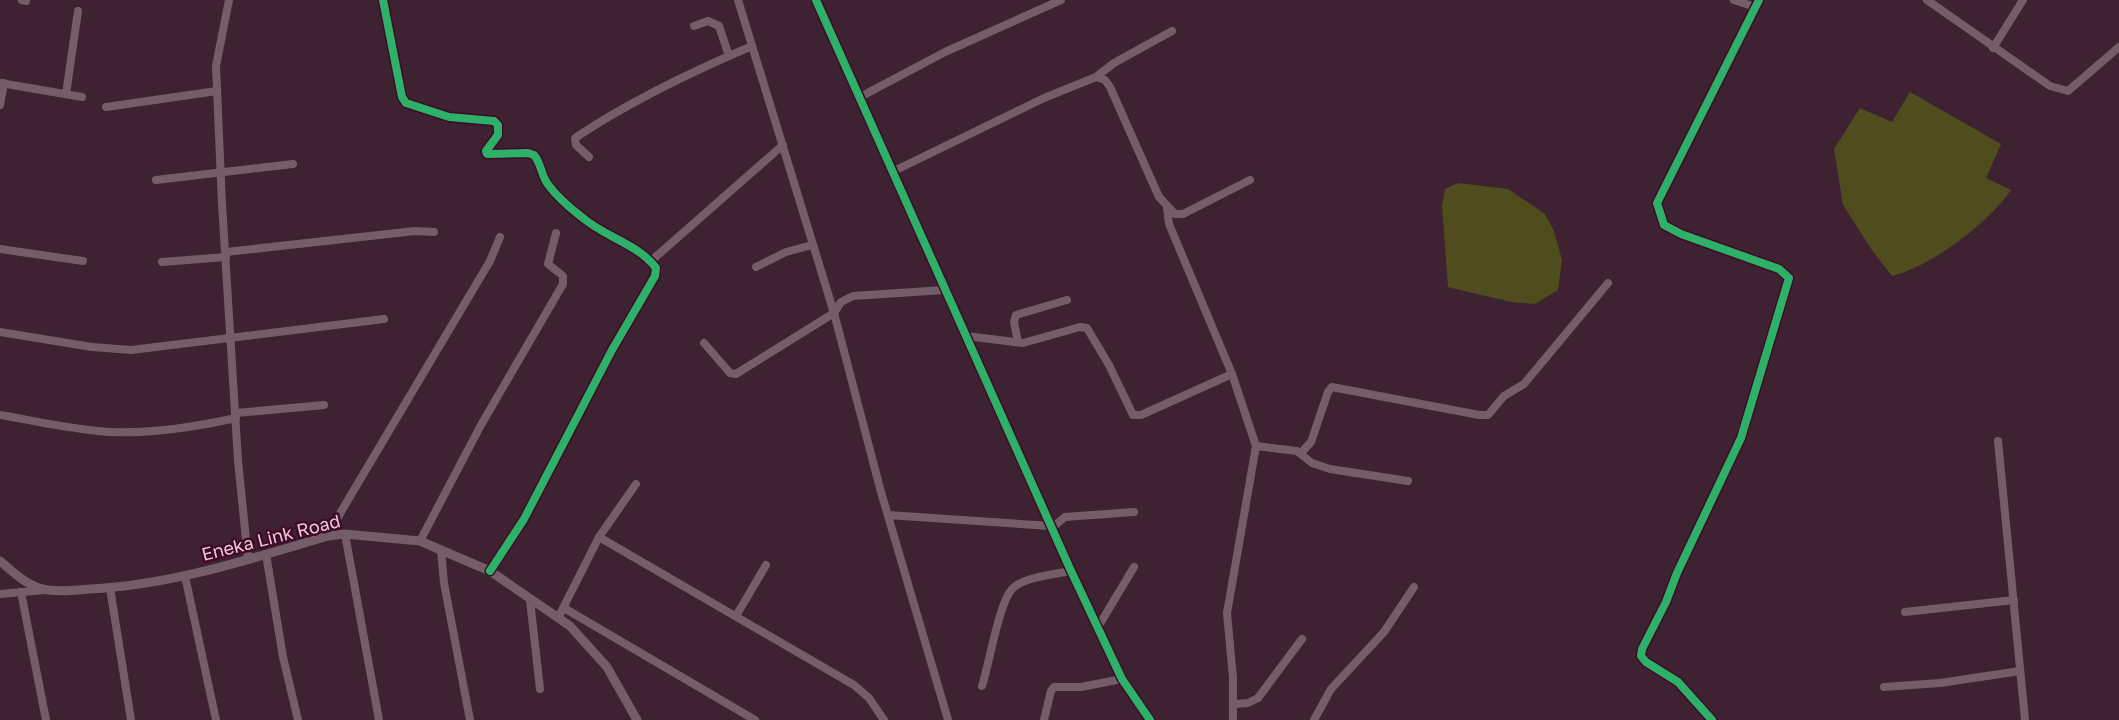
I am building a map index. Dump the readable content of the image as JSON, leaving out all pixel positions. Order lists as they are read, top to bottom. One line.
{"streets":{"street":["Eneka Link Road"]}}
